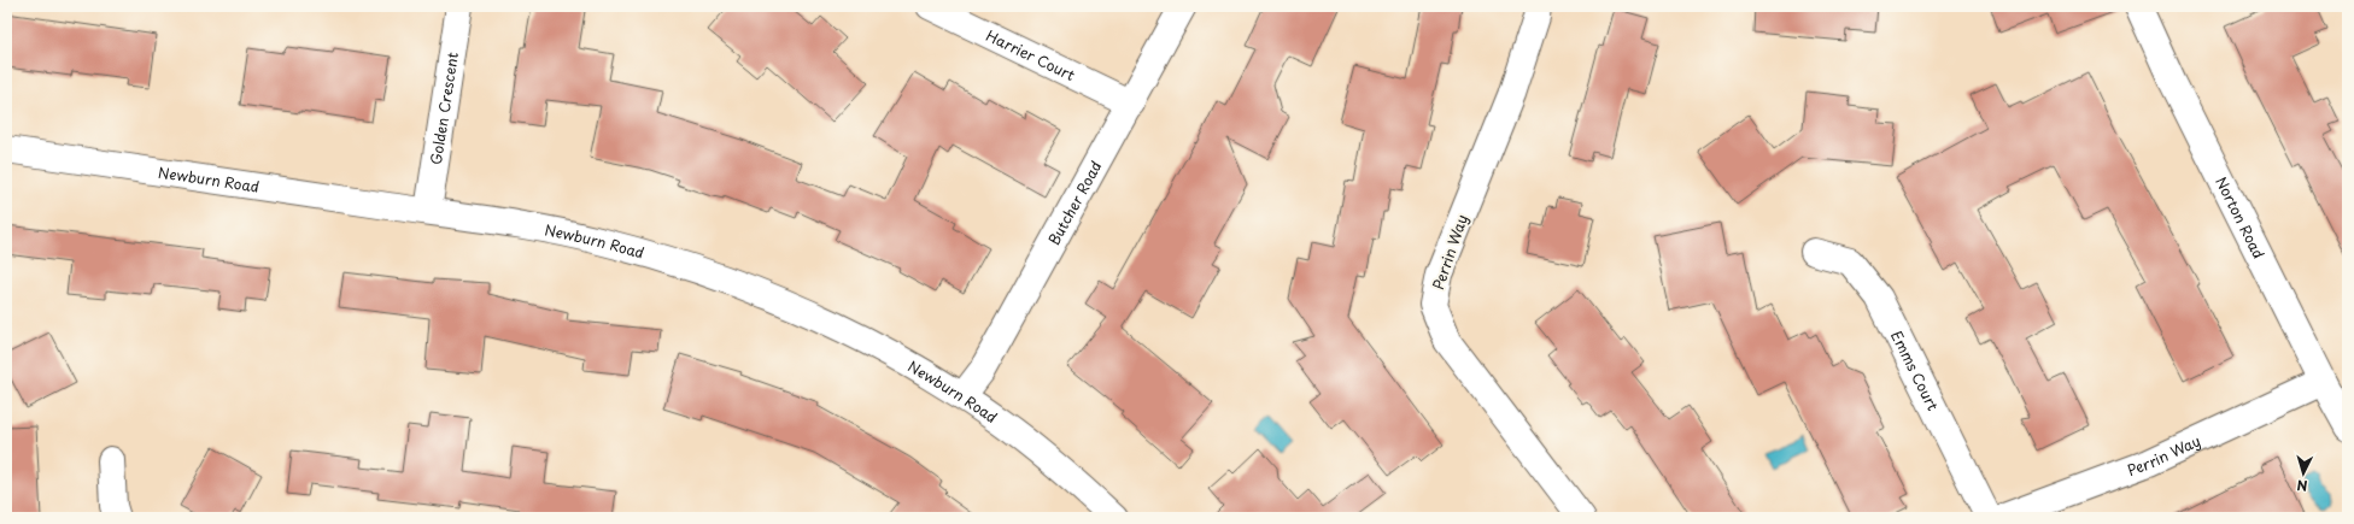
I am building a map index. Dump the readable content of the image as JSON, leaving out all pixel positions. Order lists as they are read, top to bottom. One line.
{"streets":{"street":["Harrier Court","Golden Crescent","Newburn Road","Butcher Road","Norton Road","Perrin Way","Emms Court"]},"crossings":[["Harrier Court","Butcher Road"],["Golden Crescent","Newburn Road"],["Newburn Road","Butcher Road"],["Norton Road","Perrin Way"]],"north":"bottom"}
